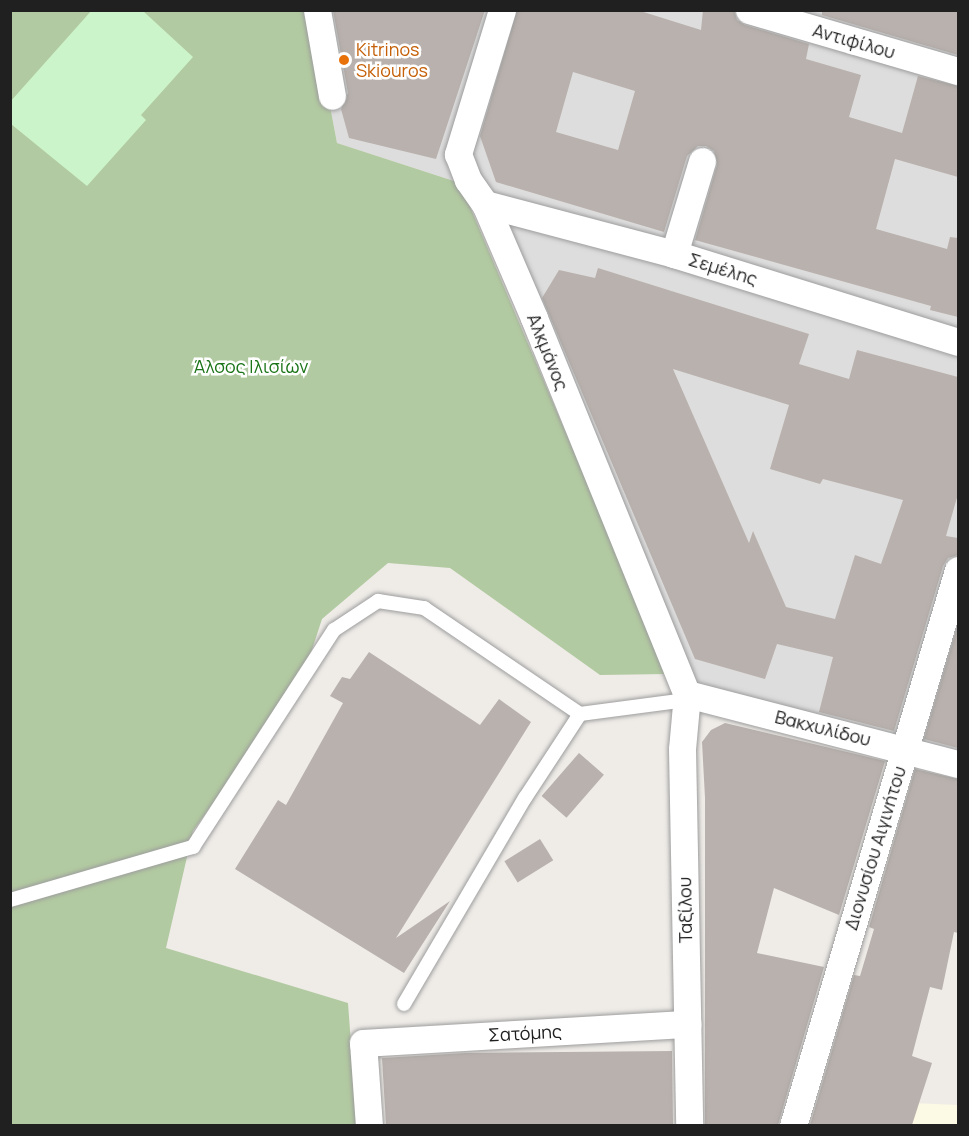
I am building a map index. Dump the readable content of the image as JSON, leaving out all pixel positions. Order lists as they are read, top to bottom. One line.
{"streets":{"street":["Αντιφίλου","Σεμέλης","Αλκμάνος","Βακχυλίδου","Διονυσίου Αιγινήτου","Ταξίλου","Σατόμης"]},"crossings":[["Σεμέλης","Αλκμάνος"],["Αλκμάνος","Βακχυλίδου"],["Αλκμάνος","Ταξίλου"],["Βακχυλίδου","Διονυσίου Αιγινήτου"],["Βακχυλίδου","Ταξίλου"],["Ταξίλου","Σατόμης"]],"parks":["Άλσος Ιλισίων"],"places":["Kitrinos Skiouros"]}
